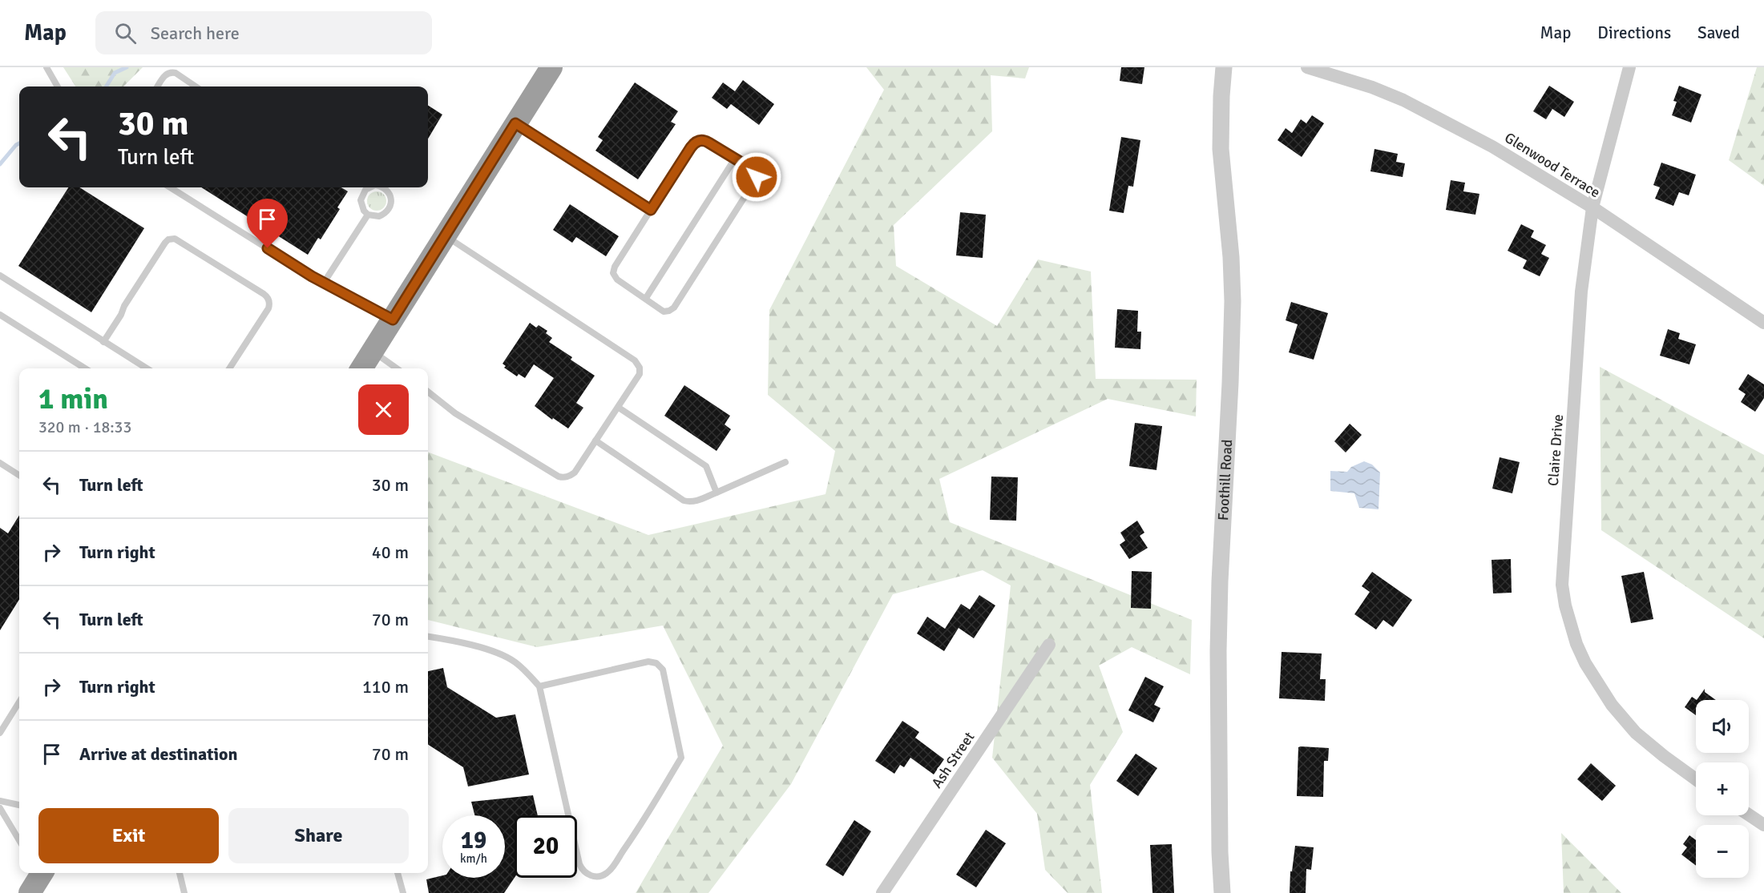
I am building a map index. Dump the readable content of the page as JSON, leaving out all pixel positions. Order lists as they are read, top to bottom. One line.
{"streets":{"street":["Glenwood Terrace","Claire Drive","Foothill Road","Ash Street"]},"crossings":[["Glenwood Terrace","Claire Drive"]],"page":{"header":"Map","search":"Search here","nav":["Map","Directions","Saved"],"turn":["30 m","Turn left"],"heading":["1 min","320 m · 18:33"],"list":[{"name":"Turn left","value":"30 m"},{"name":"Turn right","value":"40 m"},{"name":"Turn left","value":"70 m"},{"name":"Turn right","value":"110 m"},{"name":"Arrive at destination","value":"70 m"}],"map_buttons":["+","−"],"buttons":["Exit","Share"],"speed":"19 km/h","limit":"20"}}
